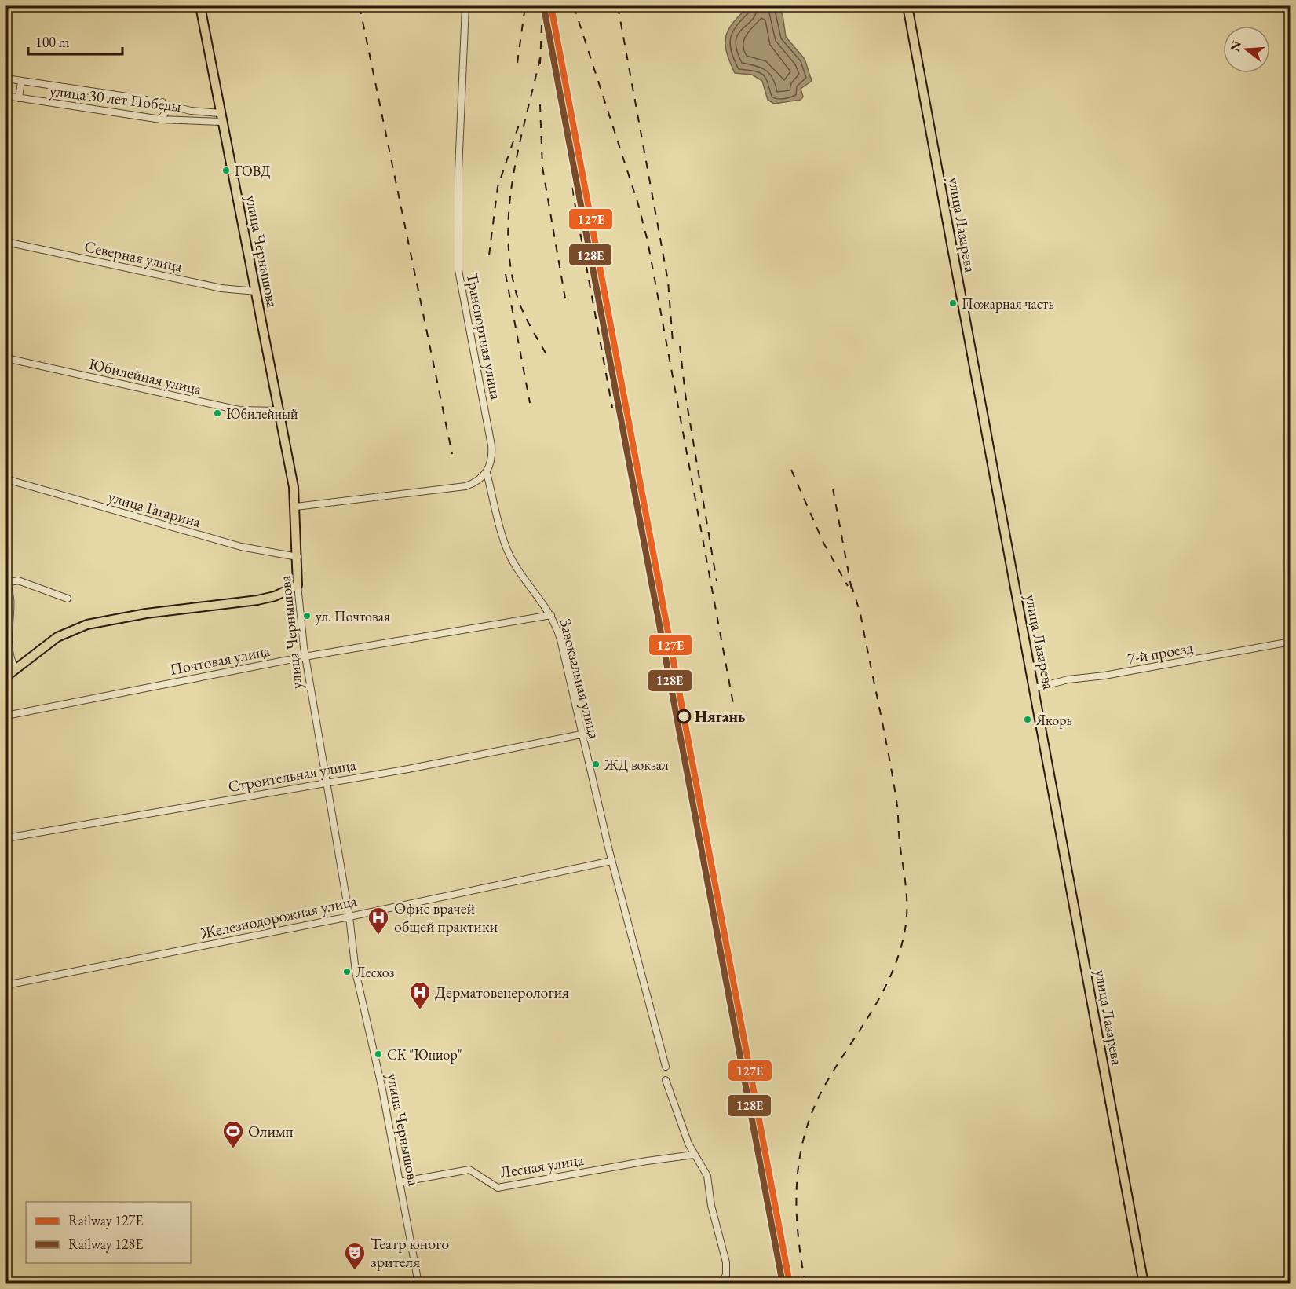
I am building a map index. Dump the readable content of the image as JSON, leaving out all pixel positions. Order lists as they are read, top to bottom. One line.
{"streets":{"main road":["улица Лазарева","улица Чернышова"],"street":["улица 30 лет Победы","Северная улица","Транспортная улица","Юбилейная улица","улица Гагарина","7-й проезд","Почтовая улица","Завокзальная улица","Строительная улица","Железнодорожная улица","Лесная улица"]},"crossings":[["улица 30 лет Победы","улица Чернышова"],["улица Лазарева","7-й проезд"],["улица Чернышова","Северная улица"],["улица Чернышова","Юбилейная улица"],["улица Чернышова","улица Гагарина"],["улица Чернышова","Почтовая улица"],["улица Чернышова","Строительная улица"],["улица Чернышова","Железнодорожная улица"],["улица Чернышова","Лесная улица"],["Транспортная улица","Завокзальная улица"],["Почтовая улица","Завокзальная улица"],["Завокзальная улица","Строительная улица"],["Завокзальная улица","Железнодорожная улица"]],"places":{"other":["ГОВД","Пожарная часть","Юбилейный","ул. Почтовая","Нягань","Якорь","ЖД вокзал","Лесхоз","СК \"Юниор\""],"hospital":["Офис врачей общей практики","Дерматовенерология"],"sports":["Олимп"],"theatre":["Театр юного зрителя"]},"lines":["rail line 127Е","rail line 128Е"],"legend":["Railway 127Е","Railway 128Е"],"scale_bar":"100 m","north":"left"}
